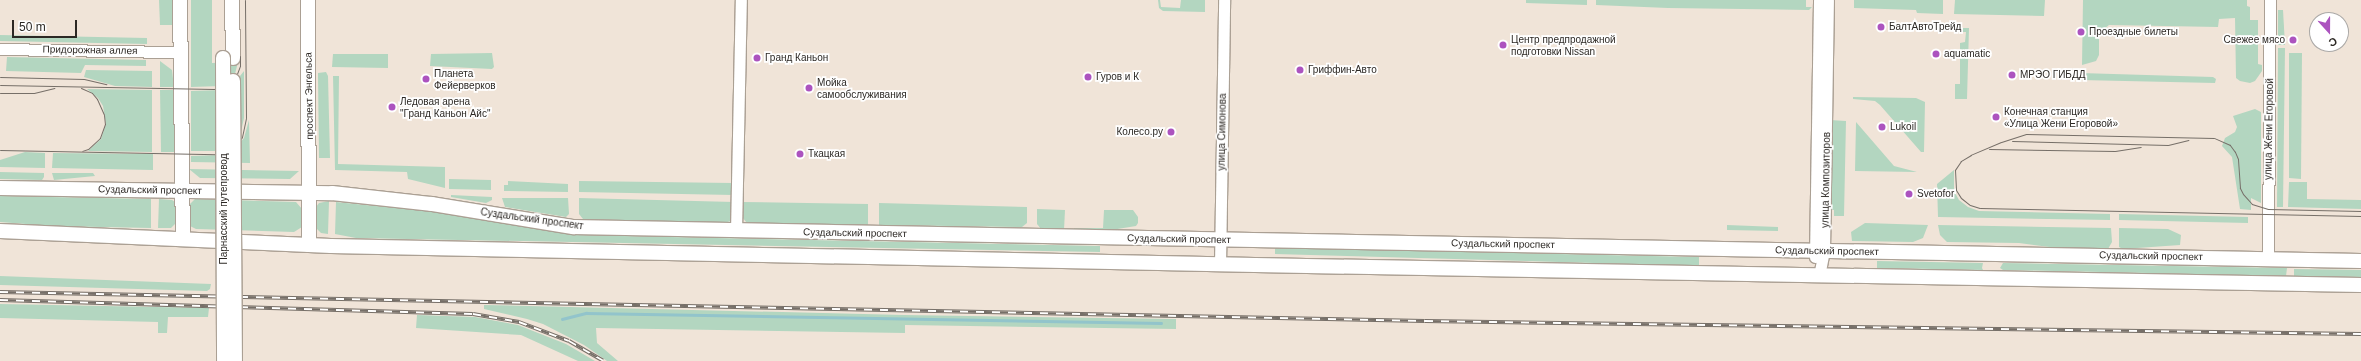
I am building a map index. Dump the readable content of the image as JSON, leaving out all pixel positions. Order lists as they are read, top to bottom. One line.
{"streets":{"main road":["проспект Энгельса","Суздальский проспект","Парнасский путепровод"],"street":["Придорожная аллея","улица Жени Егоровой","улица Симонова","улица Композиторов"]},"crossings":[["проспект Энгельса","Суздальский проспект"],["улица Жени Егоровой","Суздальский проспект"],["улица Симонова","Суздальский проспект"],["улица Композиторов","Суздальский проспект"]],"places":["БалтАвтоТрейд","Проездные билеты","Свежее мясо","Центр предпродажной подготовки Nissan","aquamatic","Гранд Каньон","Гриффин-Авто","МРЭО ГИБДД","Гуров и К","Планета Фейерверков","Мойка самообслуживания","Ледовая арена \"Гранд Каньон Айс\"","Конечная станция «Улица Жени Егоровой»","Lukoil","Колесо.ру","Ткацкая","Svetofor"],"scale_bar":"50 m","north":"bottom"}
